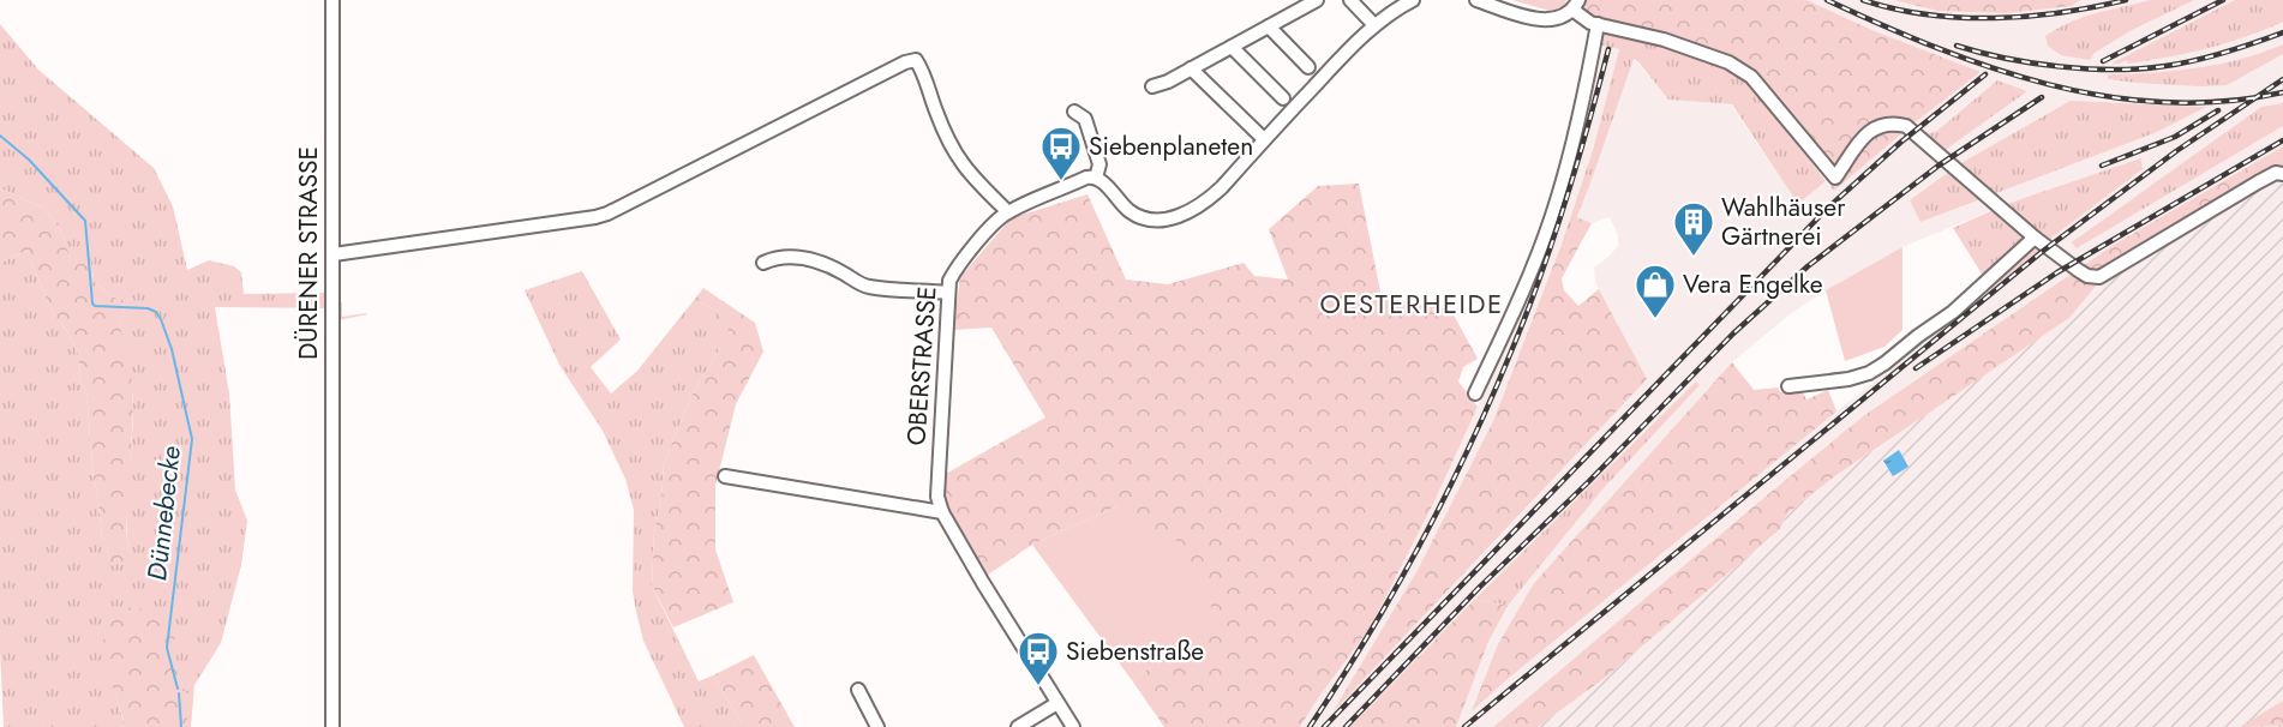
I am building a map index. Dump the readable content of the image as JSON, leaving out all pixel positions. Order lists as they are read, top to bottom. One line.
{"streets":{"street":["DÜRENER STRASSE","OBERSTRASSE"]},"districts":["OESTERHEIDE"],"water":["Dünnebecke"],"places":{"bus stop":["Siebenplaneten","Siebenstraße"],"building":["Wahlhäuser Gärtnerei"],"shop":["Vera Engelke"]}}
